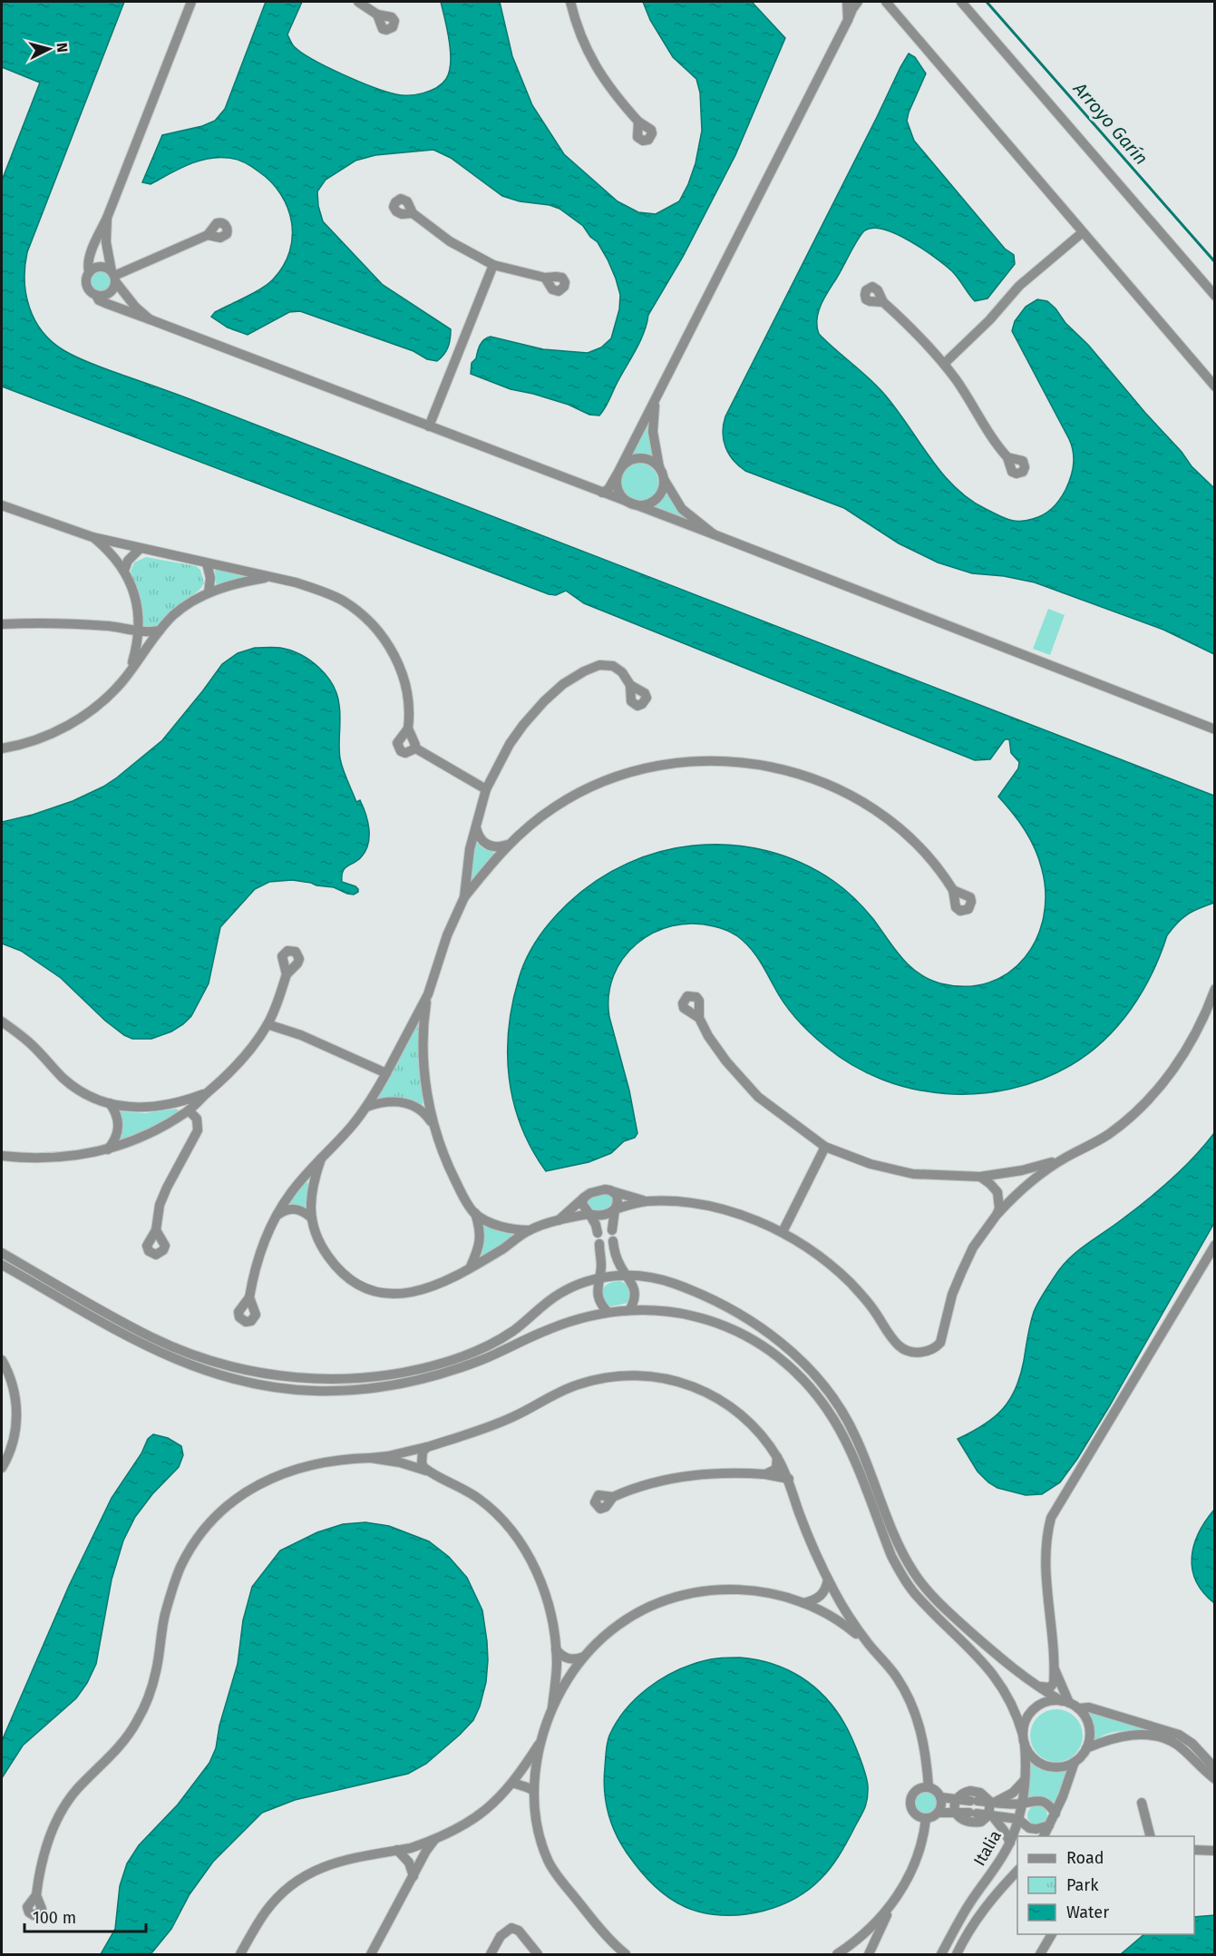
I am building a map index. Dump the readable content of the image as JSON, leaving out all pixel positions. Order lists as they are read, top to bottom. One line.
{"streets":{"street":["Italia"]},"water":["Arroyo Garín"],"legend":["Road","Park","Water"],"scale_bar":"100 m","north":"right"}
